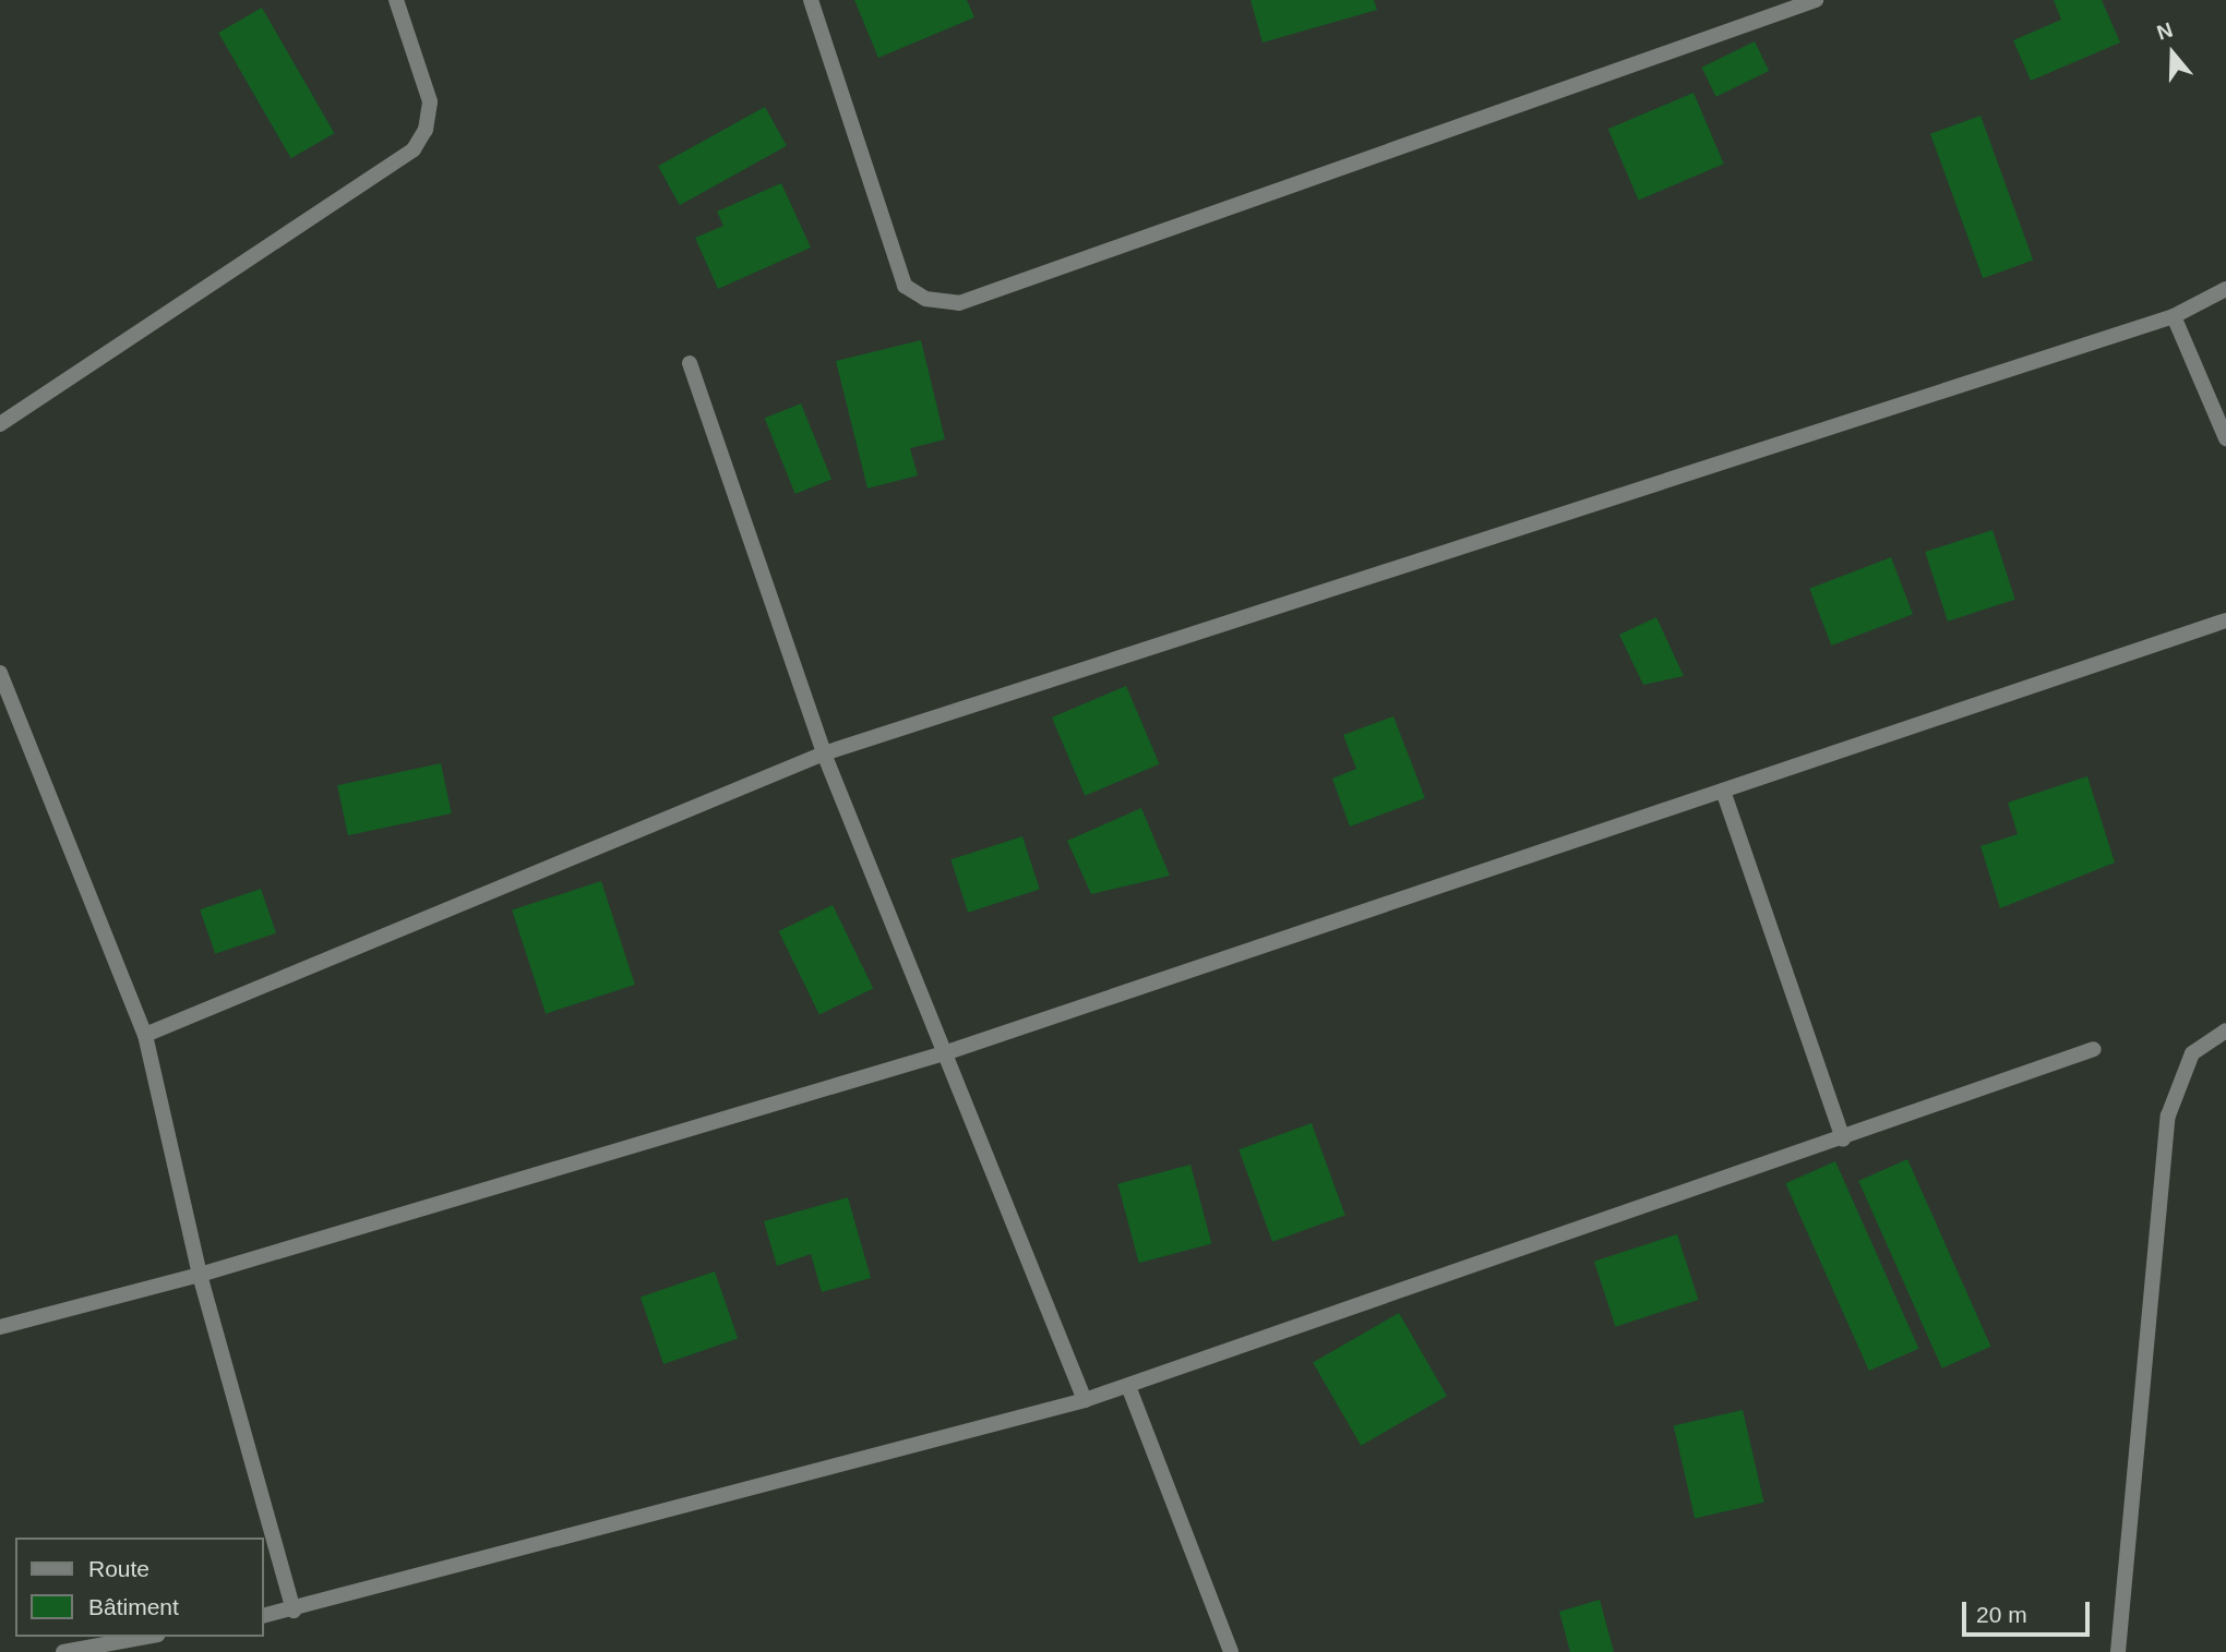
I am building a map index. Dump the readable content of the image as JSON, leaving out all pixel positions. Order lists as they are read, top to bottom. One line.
{"legend":["Route","Bâtiment"],"scale_bar":"20 m","north":"top"}
